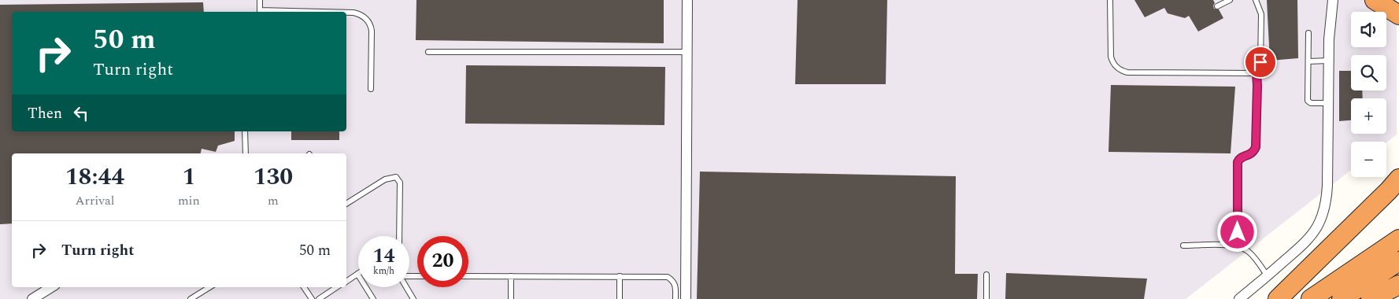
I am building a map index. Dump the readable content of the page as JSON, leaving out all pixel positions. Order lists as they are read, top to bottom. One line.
{"page":{"map_buttons":["+","−"],"turn":["50 m","Turn right"],"then":"Then","eta":["18:44","Arrival","1","min","130","m"],"list":[{"name":"Turn right","value":"50 m"}],"speed":"14 km/h","limit":"20"}}
